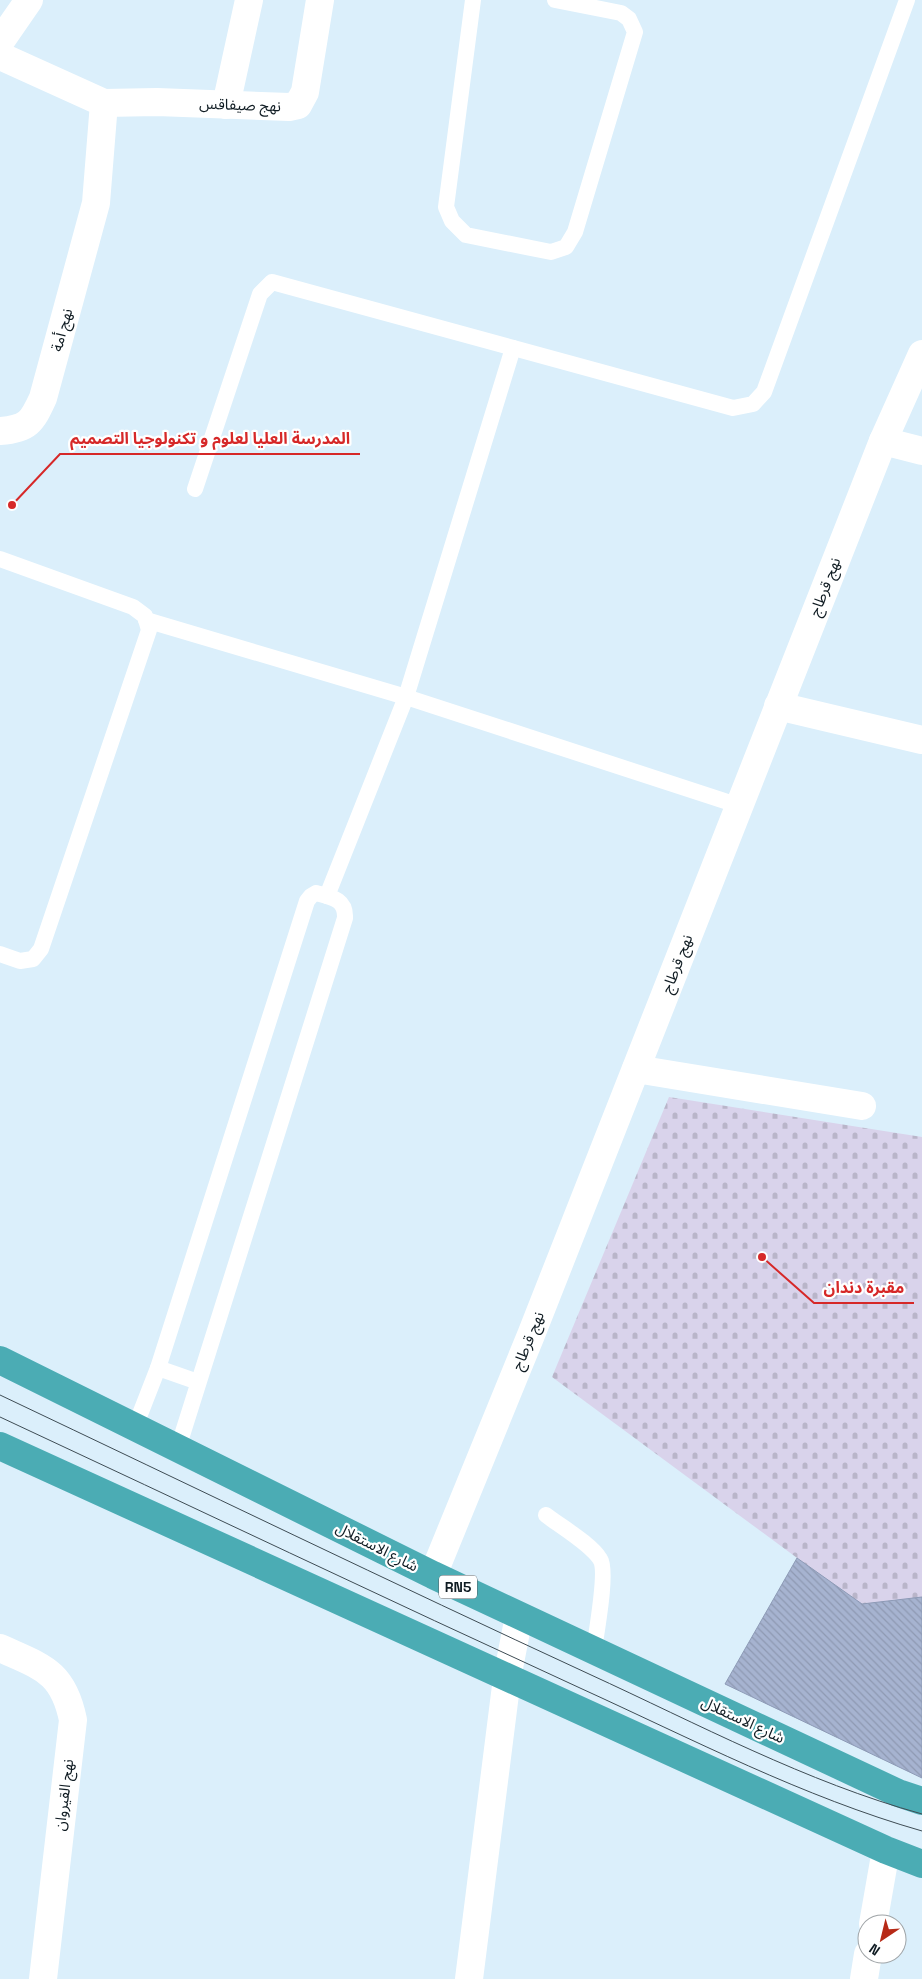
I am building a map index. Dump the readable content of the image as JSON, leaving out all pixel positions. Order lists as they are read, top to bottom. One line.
{"streets":{"highway":["شارع الاستقلال","RN5"],"street":["نهج صيفاقس","نهج أمة","نهج قرطاج","نهج القيروان"]},"crossings":[["نهج صيفاقس","نهج أمة"],["نهج قرطاج","شارع الاستقلال"]],"places":["المدرسة العليا لعلوم و تكنولوجيا التصميم","مقبرة دندان"],"north":"bottom left"}
